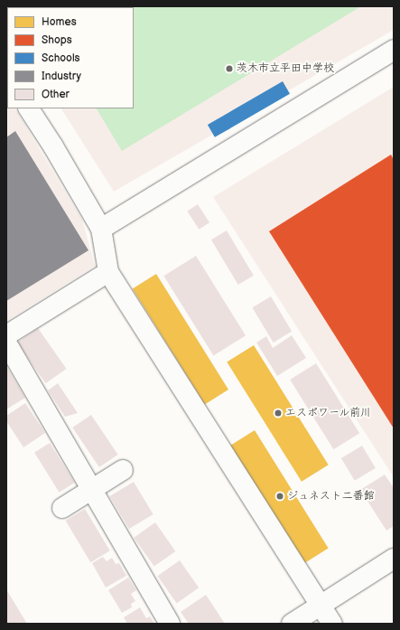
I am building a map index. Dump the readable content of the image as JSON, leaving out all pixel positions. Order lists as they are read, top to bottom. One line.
{"places":["茨木市立平田中学校","エスポワール前川","ジュネスト二番館"],"legend":["Homes","Shops","Schools","Industry","Other"]}
